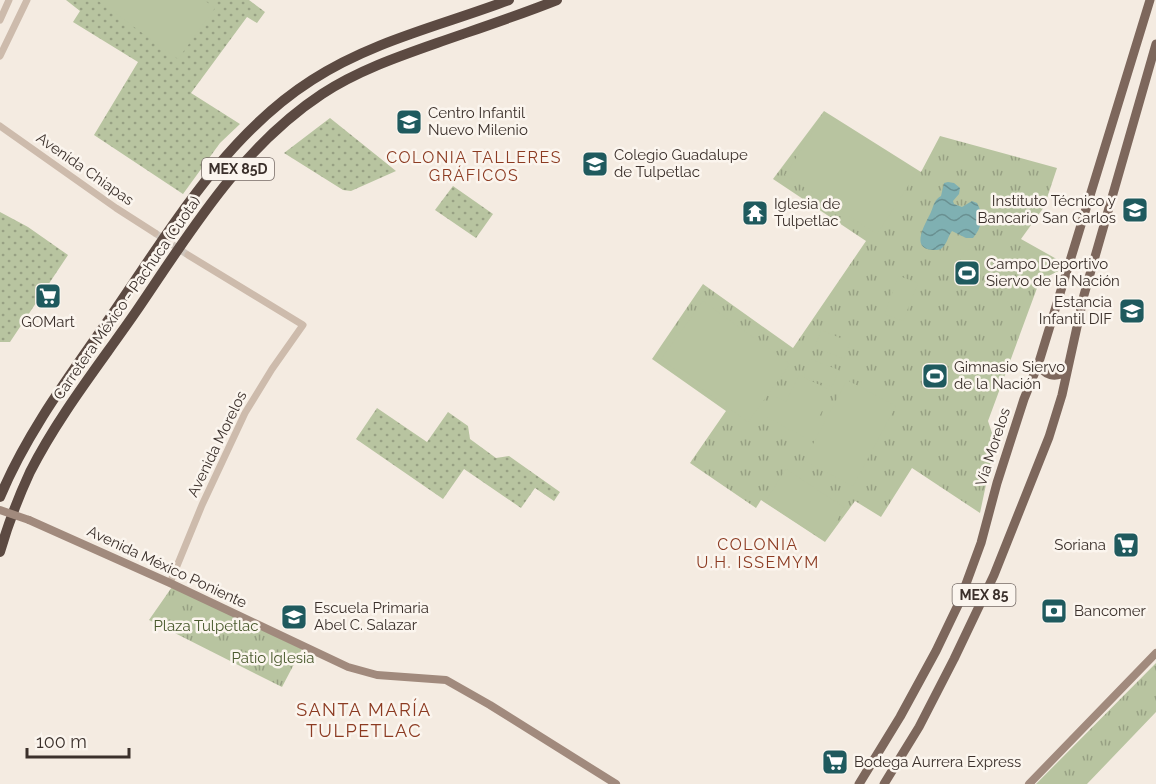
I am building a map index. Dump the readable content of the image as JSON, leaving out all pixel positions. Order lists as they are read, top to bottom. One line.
{"streets":{"highway":["MEX 85D","Carretera México - Pachuca (Cuota)"],"main road":["Vía Morelos","Avenida México Poniente","MEX 85"],"street":["Avenida Chiapas","Avenida Morelos"]},"crossings":[["Avenida Morelos","Avenida México Poniente"]],"districts":["COLONIA TALLERES GRÁFICOS","COLONIA U.H. ISSEMYM","SANTA MARÍA TULPETLAC"],"parks":["Plaza Tulpetlac","Patio Iglesia"],"places":{"school or university":["Centro Infantil Nuevo Milenio","Colegio Guadalupe de Tulpetlac","Instituto Técnico y Bancario San Carlos","Estancia Infantil DIF","Escuela Primaria Abel C. Salazar"],"temple":["Iglesia de Tulpetlac"],"sports":["Campo Deportivo Siervo de la Nación","Gimnasio Siervo de la Nación"],"supermarket":["GOMart","Soriana","Bodega Aurrera Express"],"bank":["Bancomer"]},"scale_bar":"100 m"}
